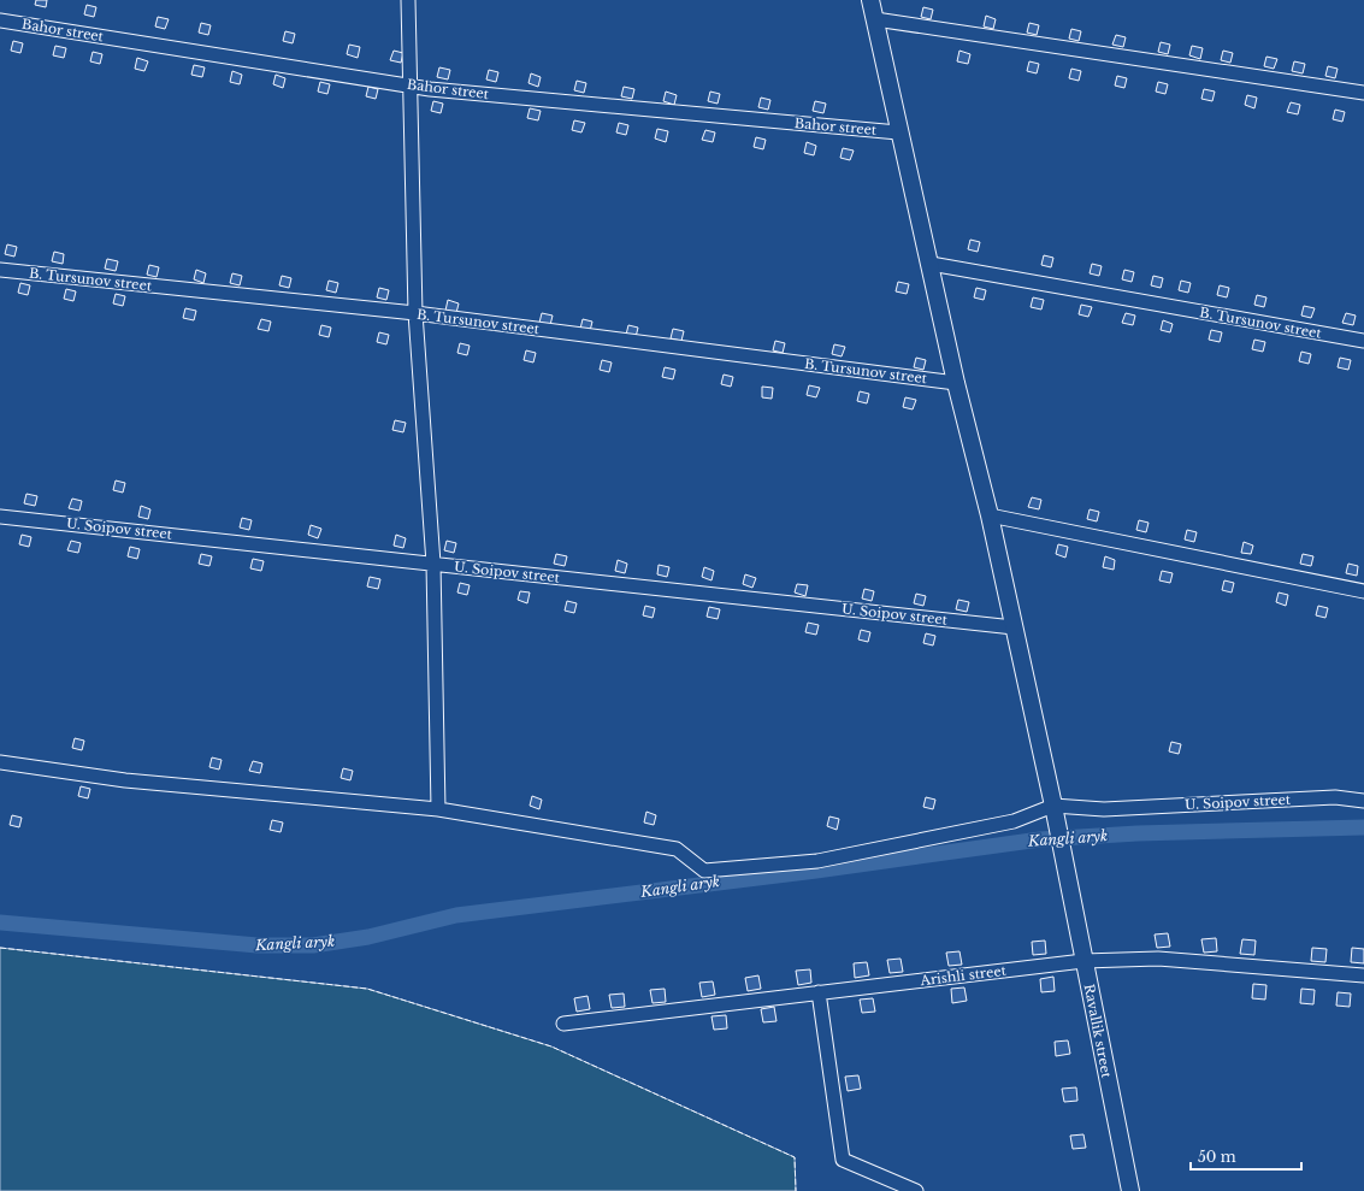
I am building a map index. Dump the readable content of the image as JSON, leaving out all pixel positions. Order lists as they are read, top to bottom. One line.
{"streets":{"street":["Bahor street","B. Tursunov street","U. Soipov street","Arishli street","Ravallik street"]},"crossings":[["Bahor street","Ravallik street"],["B. Tursunov street","Ravallik street"],["U. Soipov street","Ravallik street"],["Arishli street","Ravallik street"]],"water":["Kangli aryk"],"scale_bar":"50 m"}
